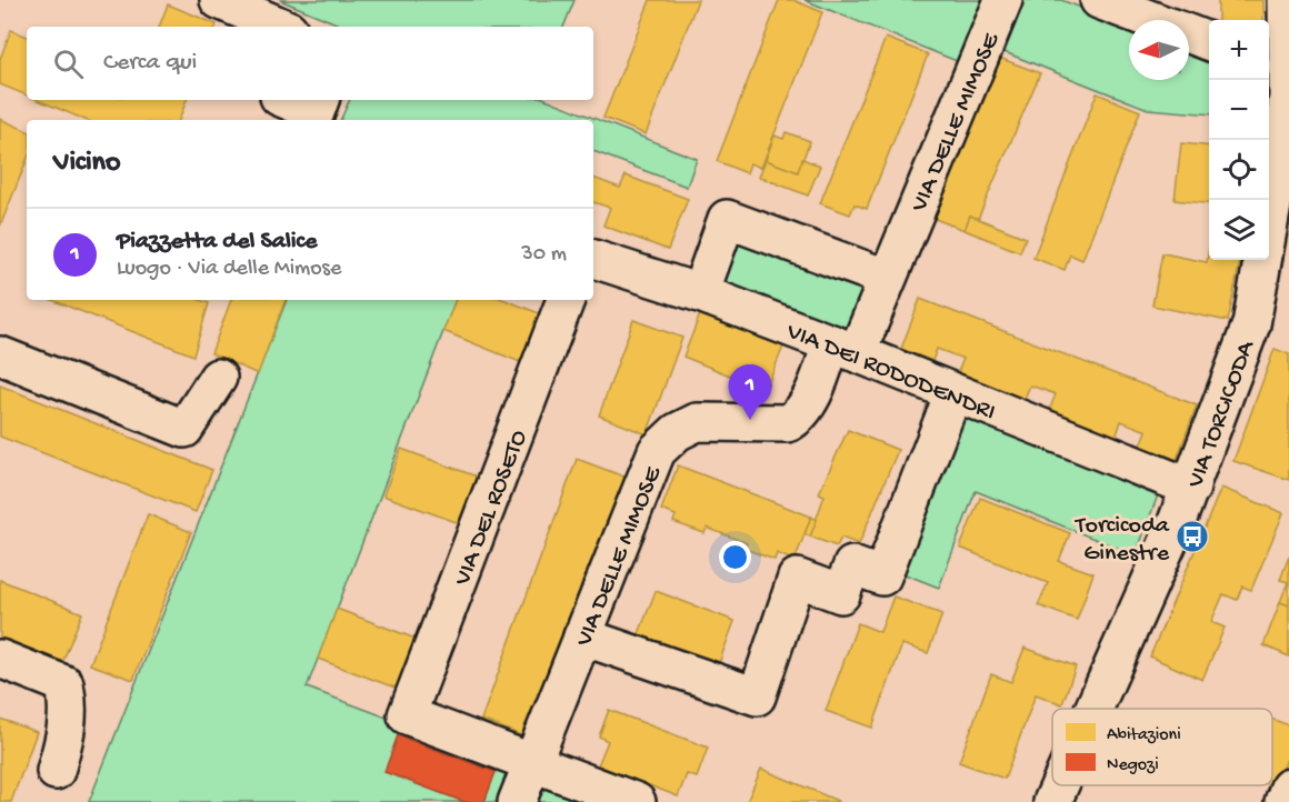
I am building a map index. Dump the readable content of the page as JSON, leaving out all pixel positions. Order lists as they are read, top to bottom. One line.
{"streets":{"street":["VIA DELLE MIMOSE","VIA DEI RODODENDRI","VIA TORCICODA","VIA DEL ROSETO"]},"crossings":[["VIA DELLE MIMOSE","VIA DEI RODODENDRI"],["VIA DELLE MIMOSE","VIA DEL ROSETO"],["VIA DEI RODODENDRI","VIA TORCICODA"]],"places":{"bus stop":["Torcicoda Ginestre"]},"legend":["Abitazioni","Negozi"],"north":"left","page":{"map_buttons":["+","−"],"search":"Cerca qui","heading":"Vicino","list":[{"mark":"1","name":"Piazzetta del Salice","note":"Luogo · Via delle Mimose","value":"30 m"}],"pins":"1"}}
